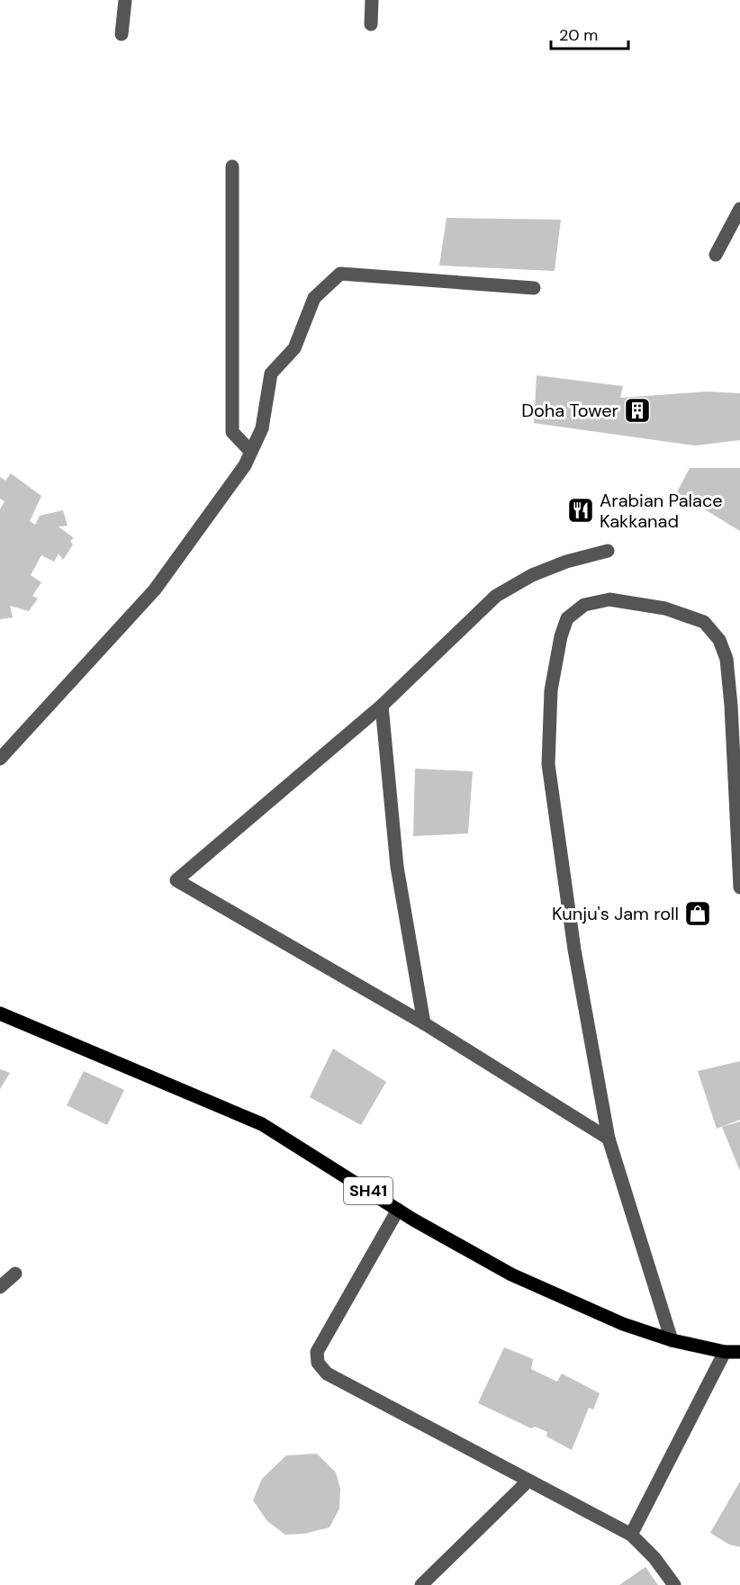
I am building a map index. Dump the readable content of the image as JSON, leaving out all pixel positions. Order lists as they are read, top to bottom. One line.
{"streets":{"main road":["SH41"]},"places":{"building":["Doha Tower"],"restaurant":["Arabian Palace Kakkanad"],"shop":["Kunju's Jam roll"]},"scale_bar":"20 m"}
